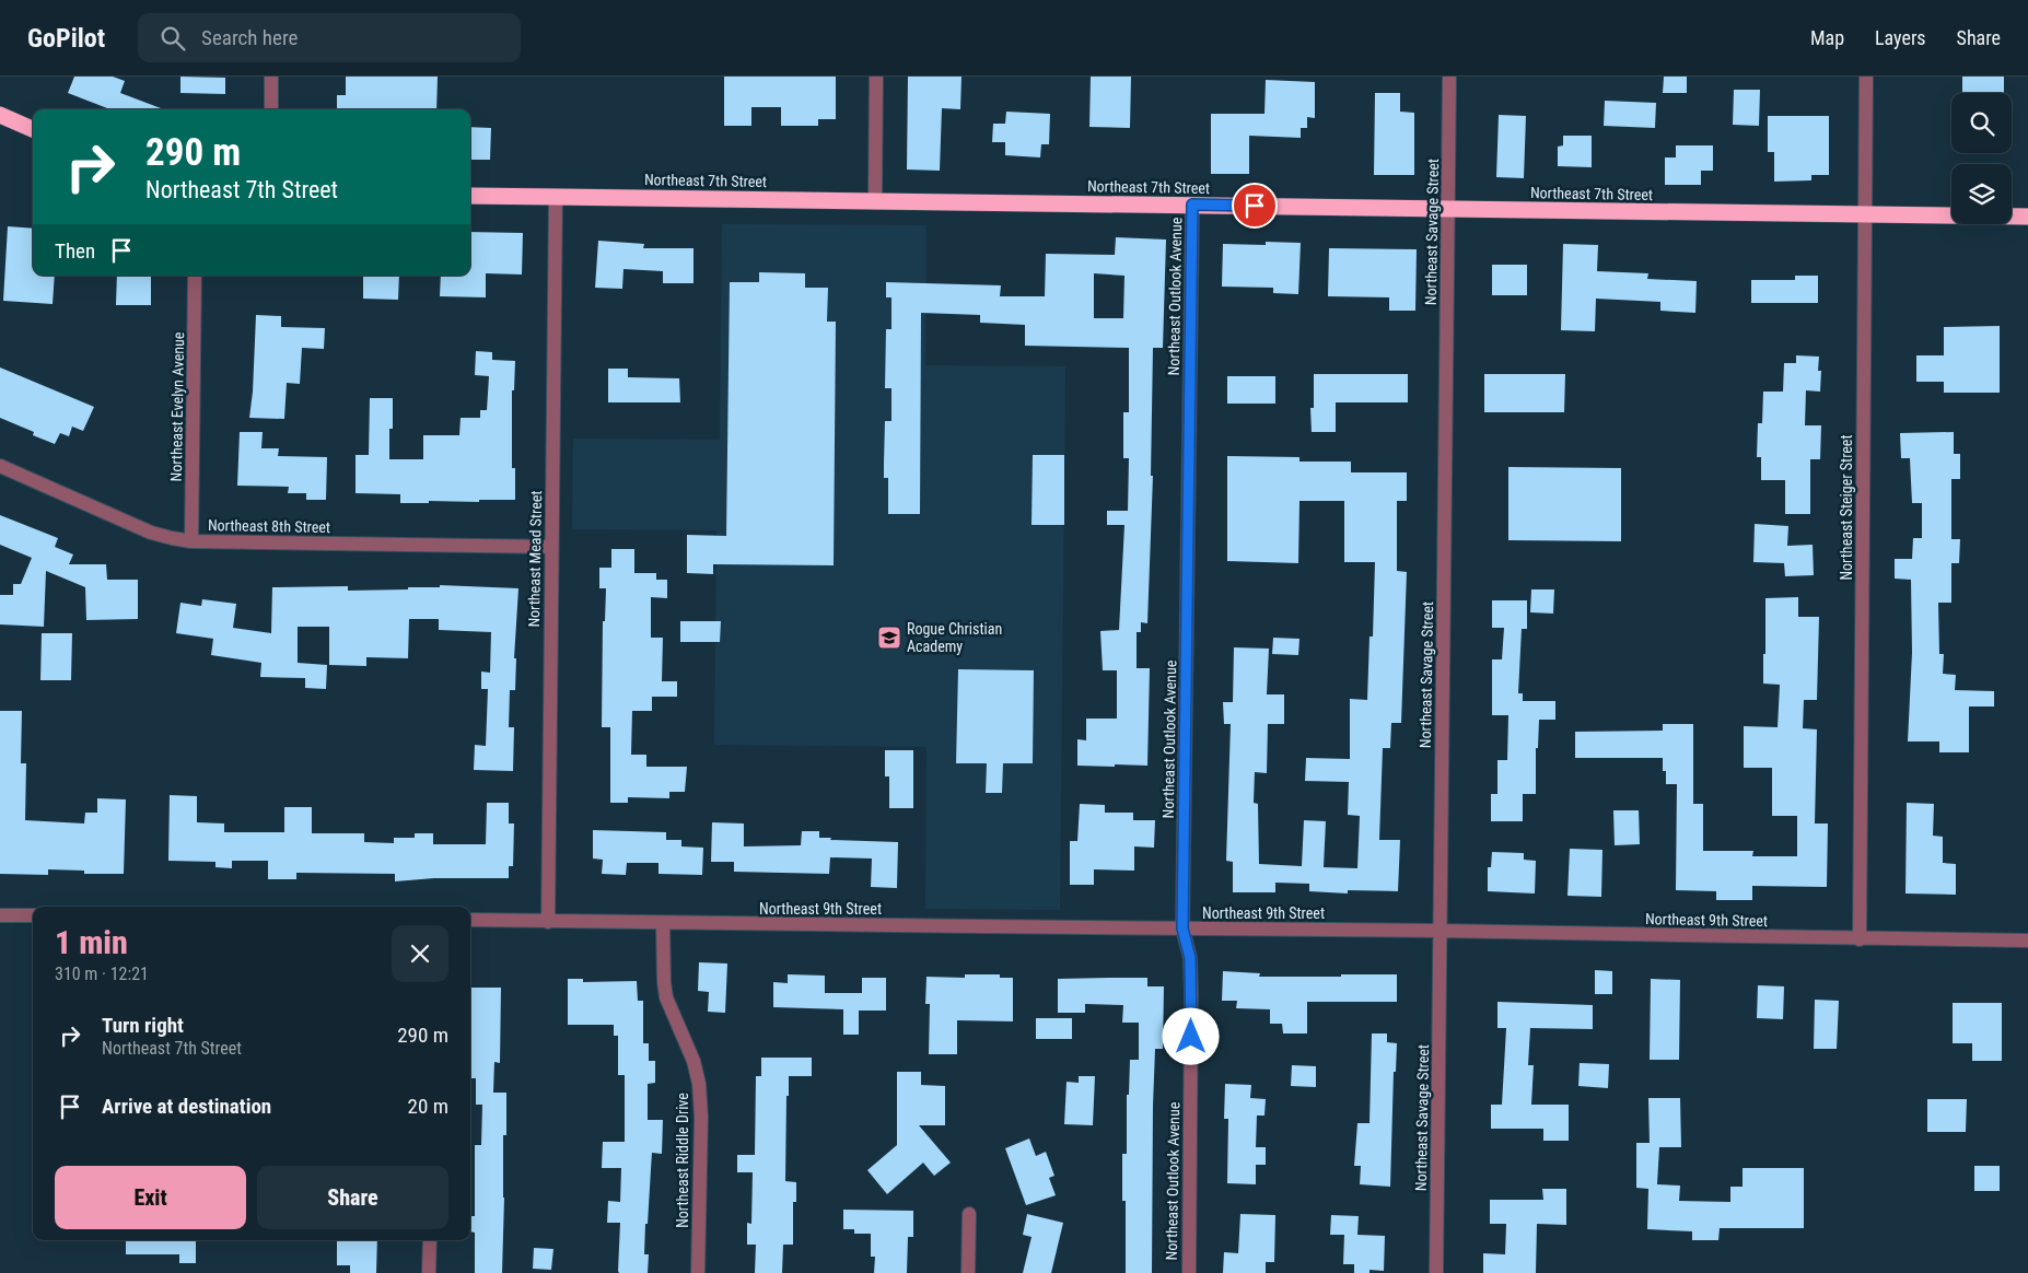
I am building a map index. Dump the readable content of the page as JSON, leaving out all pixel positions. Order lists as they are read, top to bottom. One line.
{"streets":{"highway":["Northeast 7th Street"],"street":["Northeast Savage Street","Northeast Outlook Avenue","Northeast Evelyn Avenue","Northeast Steiger Street","Northeast 8th Street","Northeast Mead Street","Northeast 9th Street","Northeast Riddle Drive"]},"crossings":[["Northeast 7th Street","Northeast Savage Street"],["Northeast 7th Street","Northeast Outlook Avenue"],["Northeast 7th Street","Northeast Steiger Street"],["Northeast 7th Street","Northeast Mead Street"],["Northeast Savage Street","Northeast 9th Street"],["Northeast Outlook Avenue","Northeast 9th Street"],["Northeast Evelyn Avenue","Northeast 8th Street"],["Northeast Steiger Street","Northeast 9th Street"],["Northeast 8th Street","Northeast Mead Street"],["Northeast Mead Street","Northeast 9th Street"],["Northeast 9th Street","Northeast Riddle Drive"]],"places":{"school or university":["Rogue Christian Academy"]},"page":{"header":"GoPilot","search":"Search here","nav":["Map","Layers","Share"],"turn":["290 m","Northeast 7th Street"],"then":"Then","heading":["1 min","310 m · 12:21"],"list":[{"name":"Turn right","note":"Northeast 7th Street","value":"290 m"},{"name":"Arrive at destination","value":"20 m"}],"buttons":["Exit","Share"]}}
